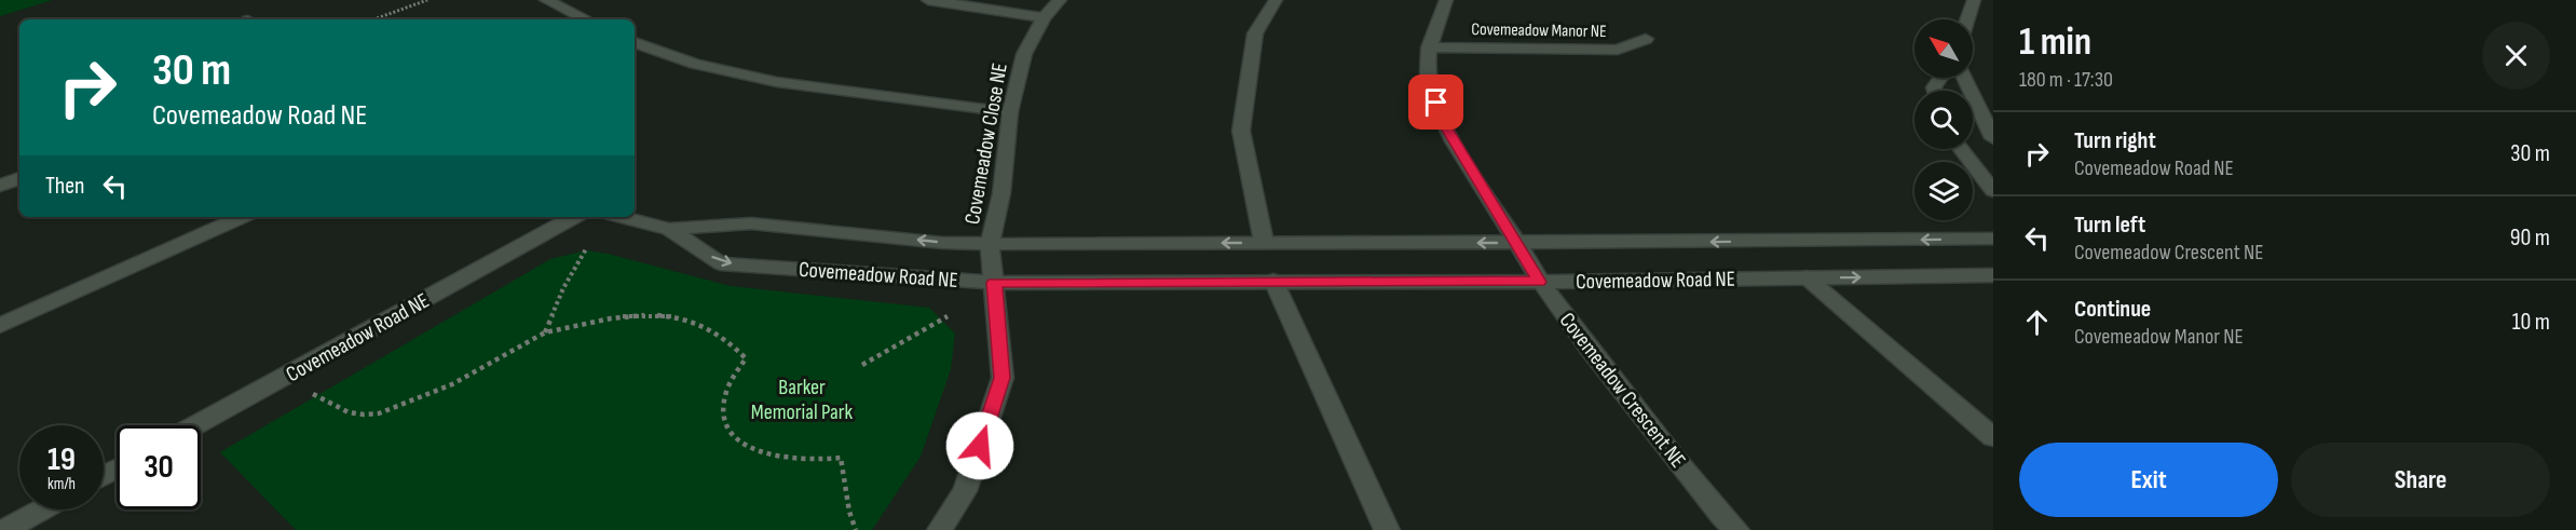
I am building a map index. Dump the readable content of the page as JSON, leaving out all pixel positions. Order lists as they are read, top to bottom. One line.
{"streets":{"street":["Covemeadow Manor NE","Covemeadow Close NE","Covemeadow Road NE","Covemeadow Crescent NE"]},"crossings":[["Covemeadow Manor NE","Covemeadow Road NE"],["Covemeadow Manor NE","Covemeadow Crescent NE"],["Covemeadow Close NE","Covemeadow Road NE"],["Covemeadow Road NE","Covemeadow Crescent NE"]],"parks":["Barker Memorial Park"],"north":"top left","page":{"heading":["1 min","180 m · 17:30"],"turn":["30 m","Covemeadow Road NE"],"list":[{"name":"Turn right","note":"Covemeadow Road NE","value":"30 m"},{"name":"Turn left","note":"Covemeadow Crescent NE","value":"90 m"},{"name":"Continue","note":"Covemeadow Manor NE","value":"10 m"}],"then":"Then","speed":"19 km/h","limit":"30","buttons":["Exit","Share"]}}
